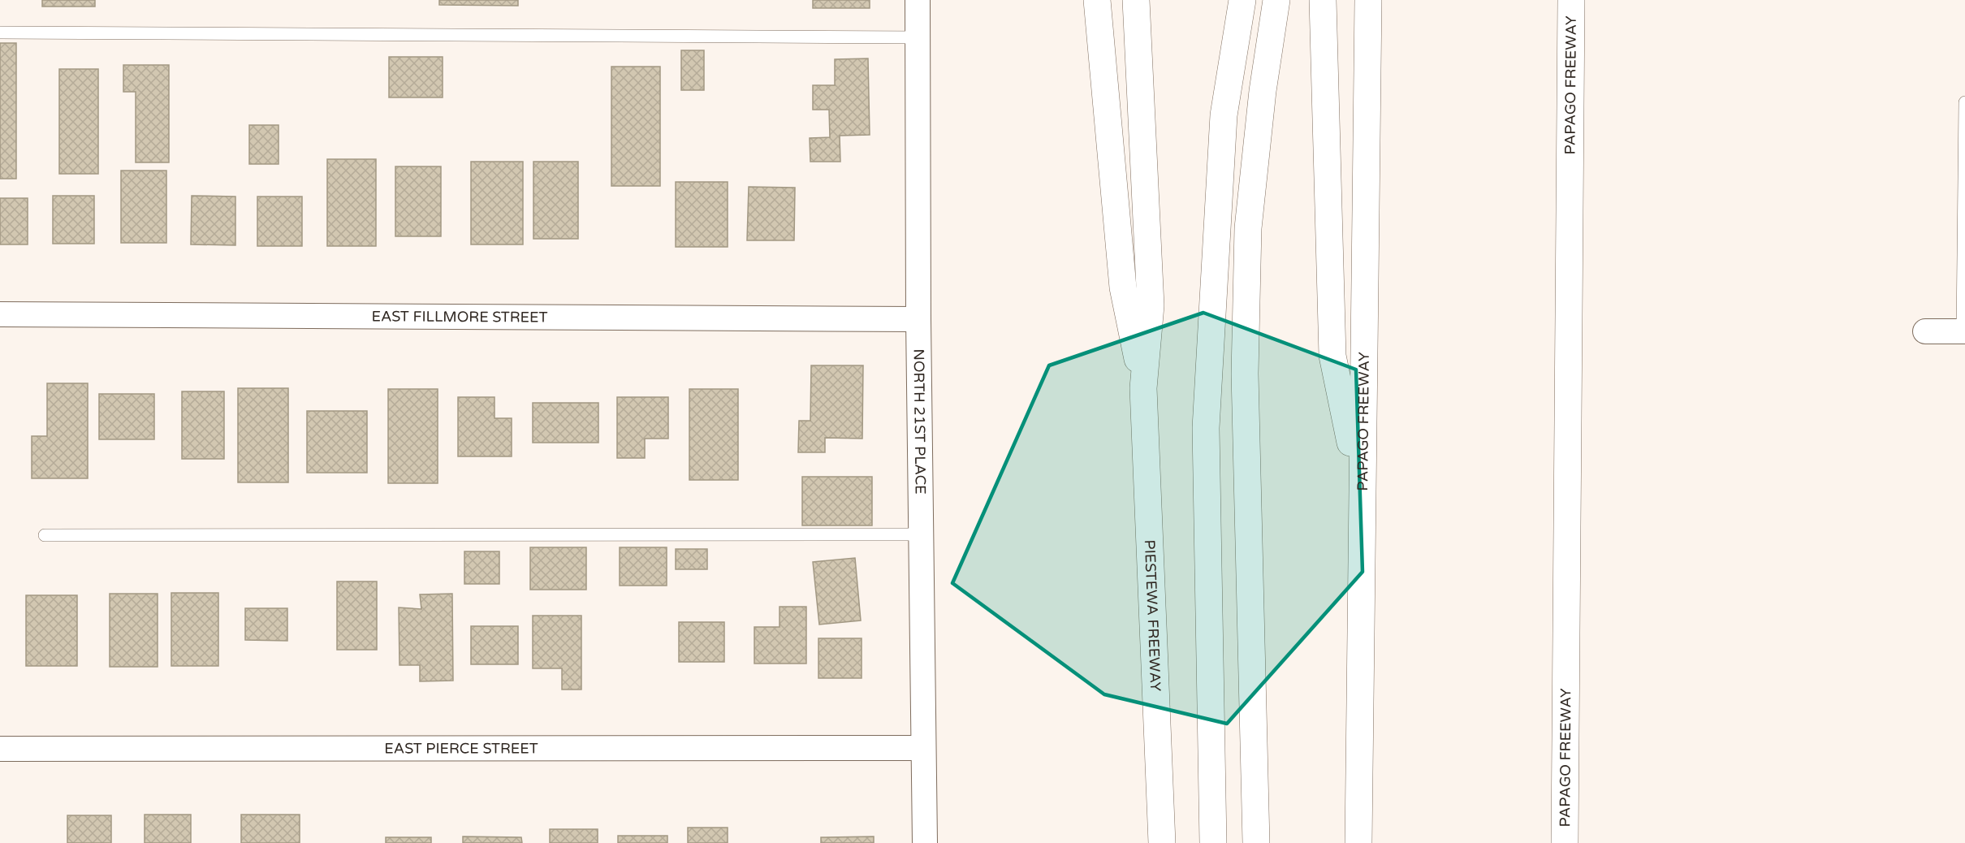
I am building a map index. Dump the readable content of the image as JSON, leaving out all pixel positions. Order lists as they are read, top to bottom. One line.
{"streets":{"highway":["PAPAGO FREEWAY","PIESTEWA FREEWAY"],"street":["EAST FILLMORE STREET","NORTH 21ST PLACE","EAST PIERCE STREET"]},"crossings":[["EAST FILLMORE STREET","NORTH 21ST PLACE"],["NORTH 21ST PLACE","EAST PIERCE STREET"]]}
